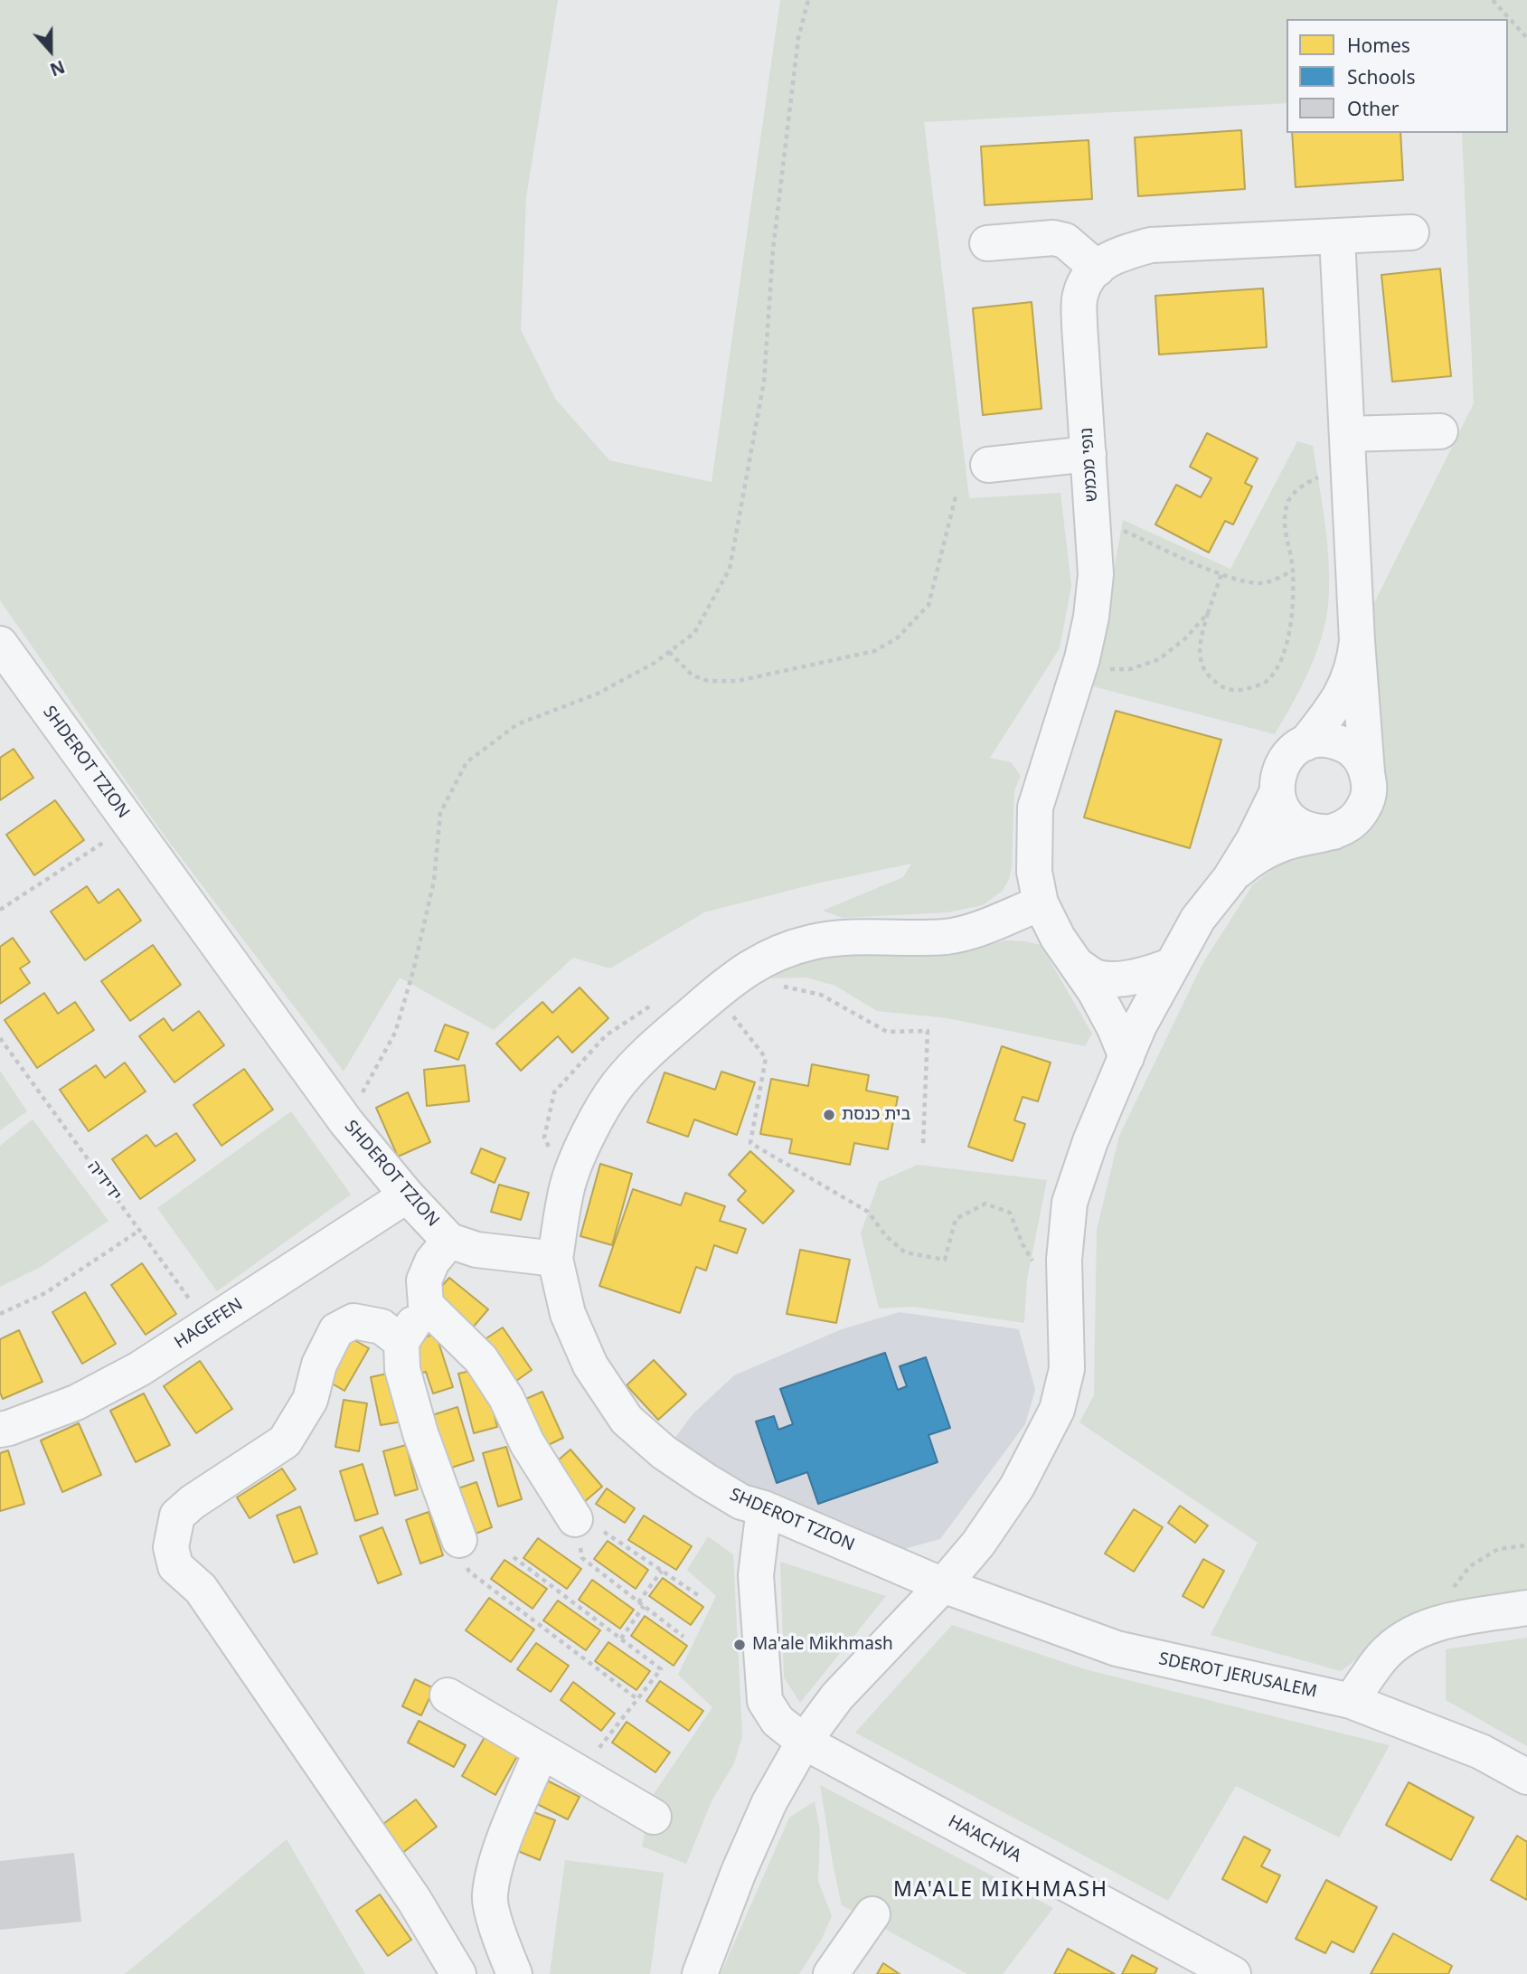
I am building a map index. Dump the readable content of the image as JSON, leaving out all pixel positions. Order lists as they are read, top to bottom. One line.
{"streets":{"street":["נופי מכמש","SHDEROT TZION","HAGEFEN","SDEROT JERUSALEM","HA'ACHVA"],"path":["ידידיה"]},"crossings":[["SHDEROT TZION","HAGEFEN"],["SHDEROT TZION","SDEROT JERUSALEM"],["SHDEROT TZION","HA'ACHVA"],["ידידיה","HAGEFEN"]],"districts":["MA'ALE MIKHMASH"],"places":["בית כנסת","Ma'ale Mikhmash"],"legend":["Homes","Schools","Other"],"north":"bottom"}
